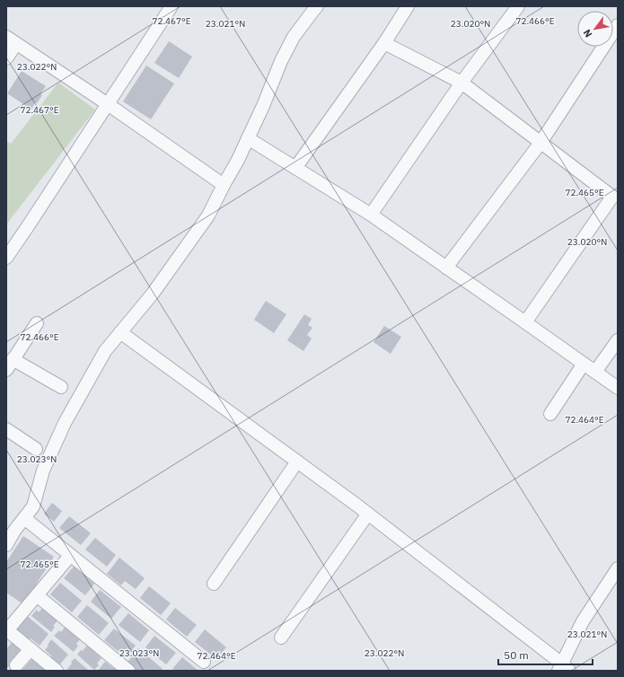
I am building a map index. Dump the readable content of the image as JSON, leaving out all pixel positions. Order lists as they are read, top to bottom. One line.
{"scale_bar":"50 m","north":"bottom left","coordinates":["72.467°E","72.466°E","23.021°N","23.020°N","23.022°N","72.465°E","72.464°E","23.023°N"]}
